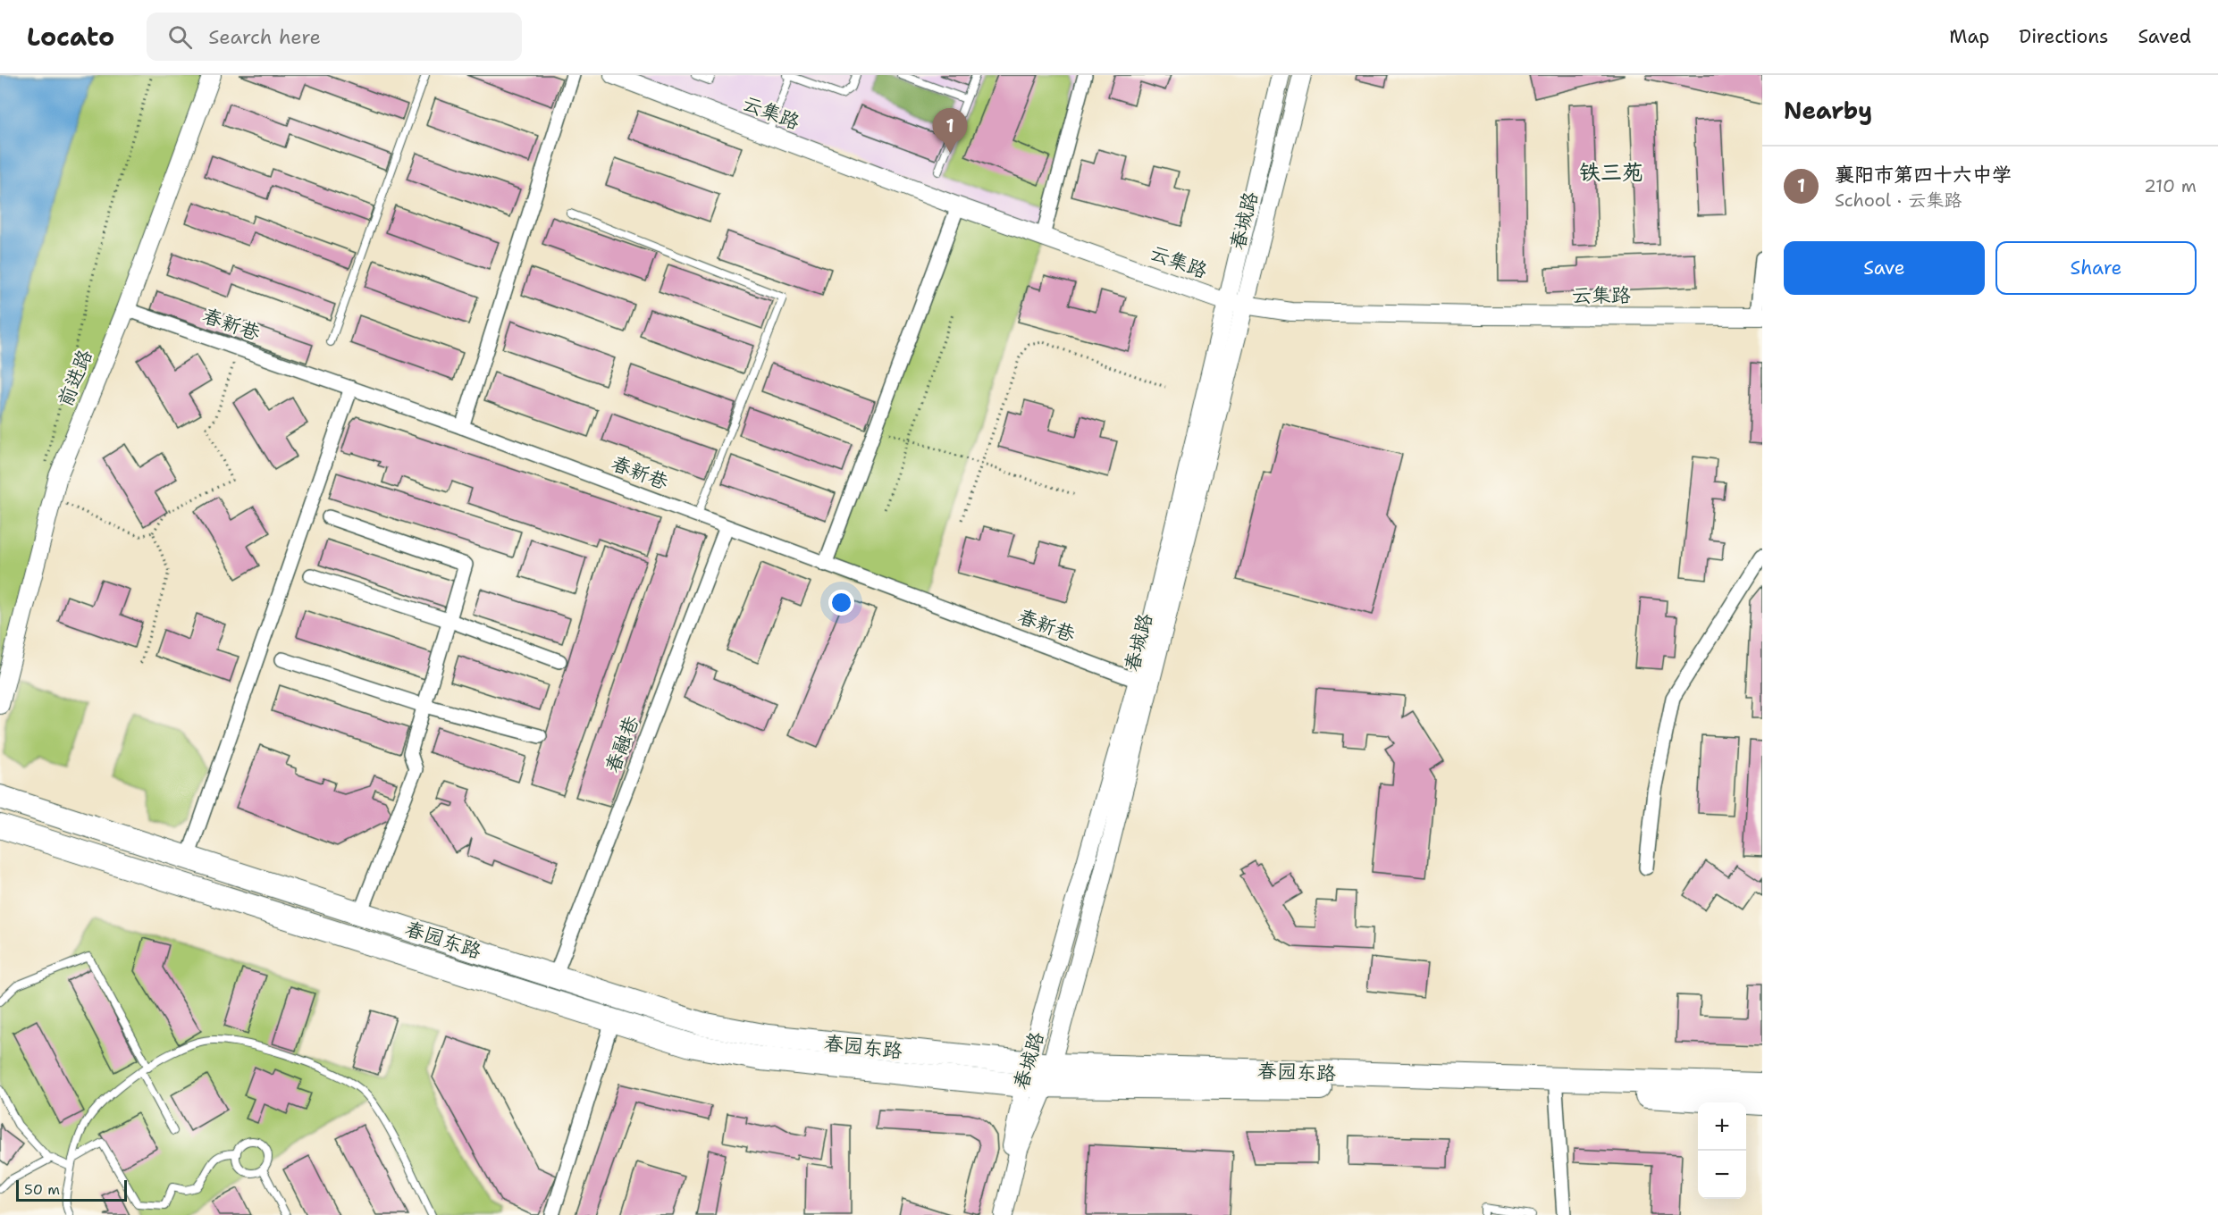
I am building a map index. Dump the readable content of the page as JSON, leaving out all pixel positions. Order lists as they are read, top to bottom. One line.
{"streets":{"main road":["春园东路"],"street":["云集路","春城路","春新巷","前进路","春融巷"]},"crossings":[["云集路","春城路"],["春城路","春新巷"],["春城路","春园东路"],["春新巷","前进路"],["春新巷","春融巷"],["春融巷","春园东路"]],"districts":["铁三苑"],"scale_bar":"50 m","page":{"header":"Locato","search":"Search here","nav":["Map","Directions","Saved"],"heading":"Nearby","pins":"1","list":[{"mark":"1","name":"襄阳市第四十六中学","note":"School · 云集路","value":"210 m"}],"buttons":["Save","Share"],"map_buttons":["+","−"],"scale":"50 m"}}
